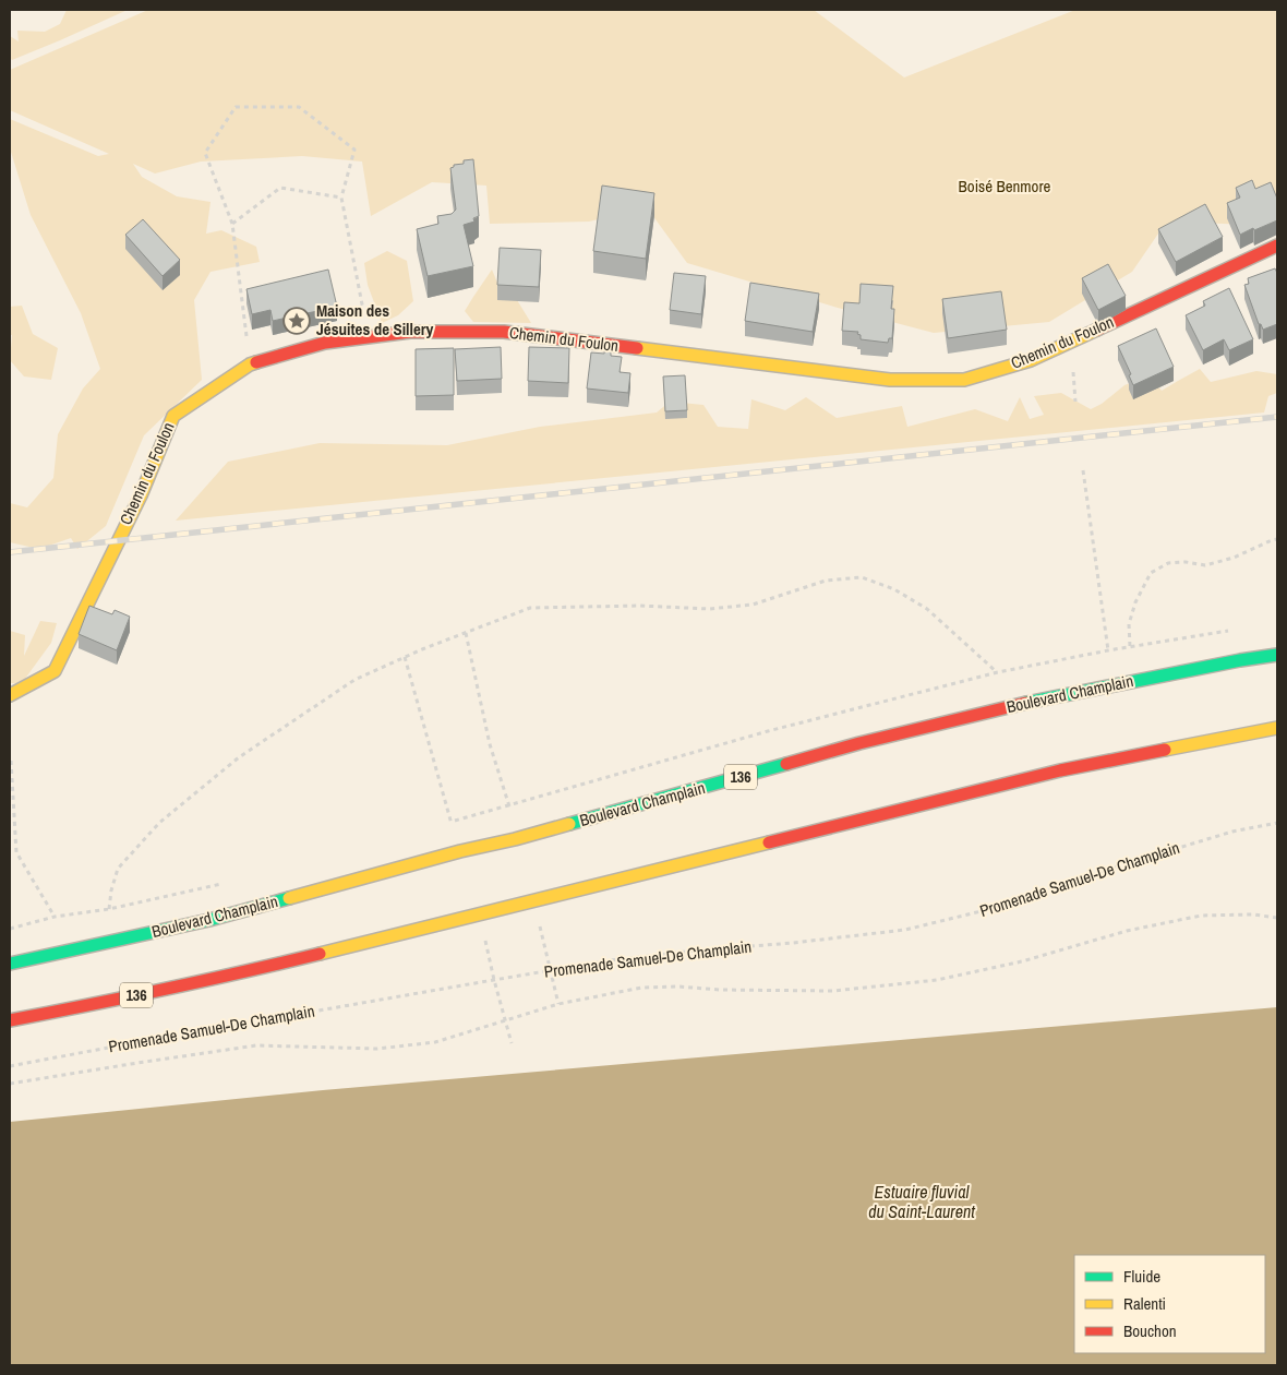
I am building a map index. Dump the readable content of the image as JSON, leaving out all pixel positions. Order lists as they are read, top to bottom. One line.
{"streets":{"main road":["Chemin du Foulon","Boulevard Champlain","136"],"path":["Promenade Samuel-De Champlain"]},"water":["Estuaire fluvial du Saint-Laurent"],"parks":["Boisé Benmore"],"places":{"place":["Maison des Jésuites de Sillery"]},"legend":["Fluide","Ralenti","Bouchon"]}
